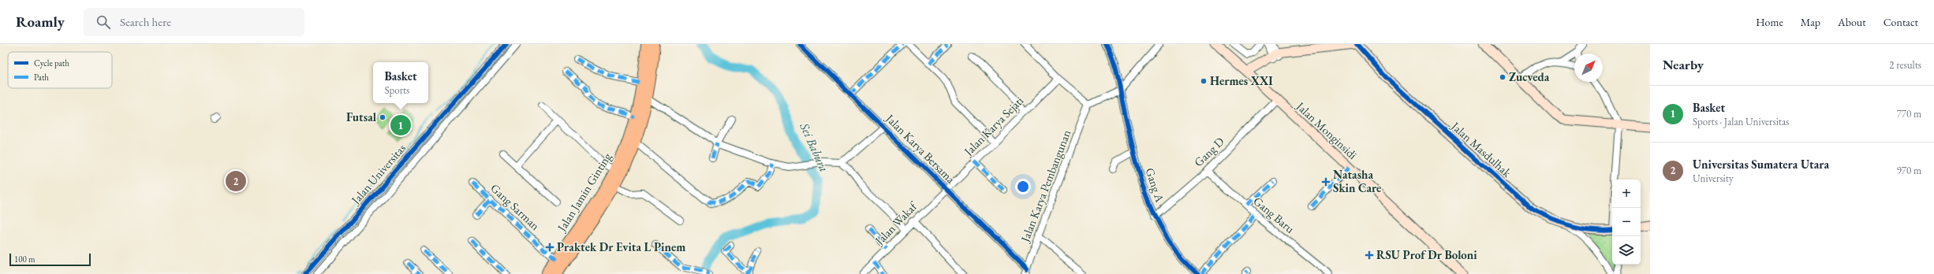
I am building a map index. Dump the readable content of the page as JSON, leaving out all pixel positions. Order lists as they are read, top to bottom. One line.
{"streets":{"main road":["Jalan Jamin Ginting"],"street":["Jalan Karya Sejati","Jalan Monginsidi","Jalan Karya Bersama","Jalan Masdulhak","Gang D","Jalan Universitas","Gang A","Jalan Karya Pembangunan","Gang Sarman","Gang Baru","Jalan Wakaf"]},"crossings":[["Jalan Karya Sejati","Jalan Karya Bersama"],["Jalan Karya Sejati","Jalan Wakaf"],["Jalan Monginsidi","Gang D"],["Jalan Karya Bersama","Jalan Karya Pembangunan"],["Jalan Karya Bersama","Jalan Wakaf"],["Gang D","Gang A"],["Gang D","Gang Baru"],["Jalan Jamin Ginting","Gang Sarman"]],"water":["Sei Babura"],"places":{"other":["Zucveda","Hermes XXI","Futsal"],"health":["Natasha Skin Care","Praktek Dr Evita L Pinem","RSU Prof Dr Boloni"]},"legend":["Cycle path","Path"],"scale_bar":"100 m","north":"top right","page":{"header":"Roamly","search":"Search here","nav":["Home","Map","About","Contact"],"heading":["Nearby","2 results"],"popup":["Basket","Sports"],"list":[{"mark":"1","name":"Basket","note":"Sports · Jalan Universitas","value":"770 m"},{"mark":"2","name":"Universitas Sumatera Utara","note":"University","value":"970 m"}],"pins":["1","2"],"map_buttons":["+","−"],"scale":"100 m"}}
